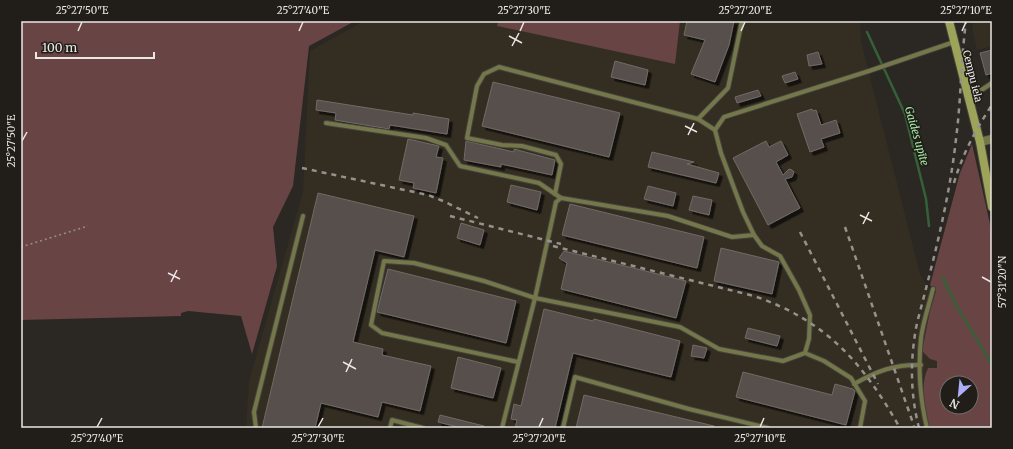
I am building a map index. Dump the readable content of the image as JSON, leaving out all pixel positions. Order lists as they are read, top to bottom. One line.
{"streets":{"main road":["Cempu iela"]},"water":["Gaides upīte"],"scale_bar":"100 m","north":"bottom left","coordinates":["25°27'50\"E","25°27'40\"E","25°27'30\"E","25°27'20\"E","25°27'10\"E","57°31'20\"N"]}
